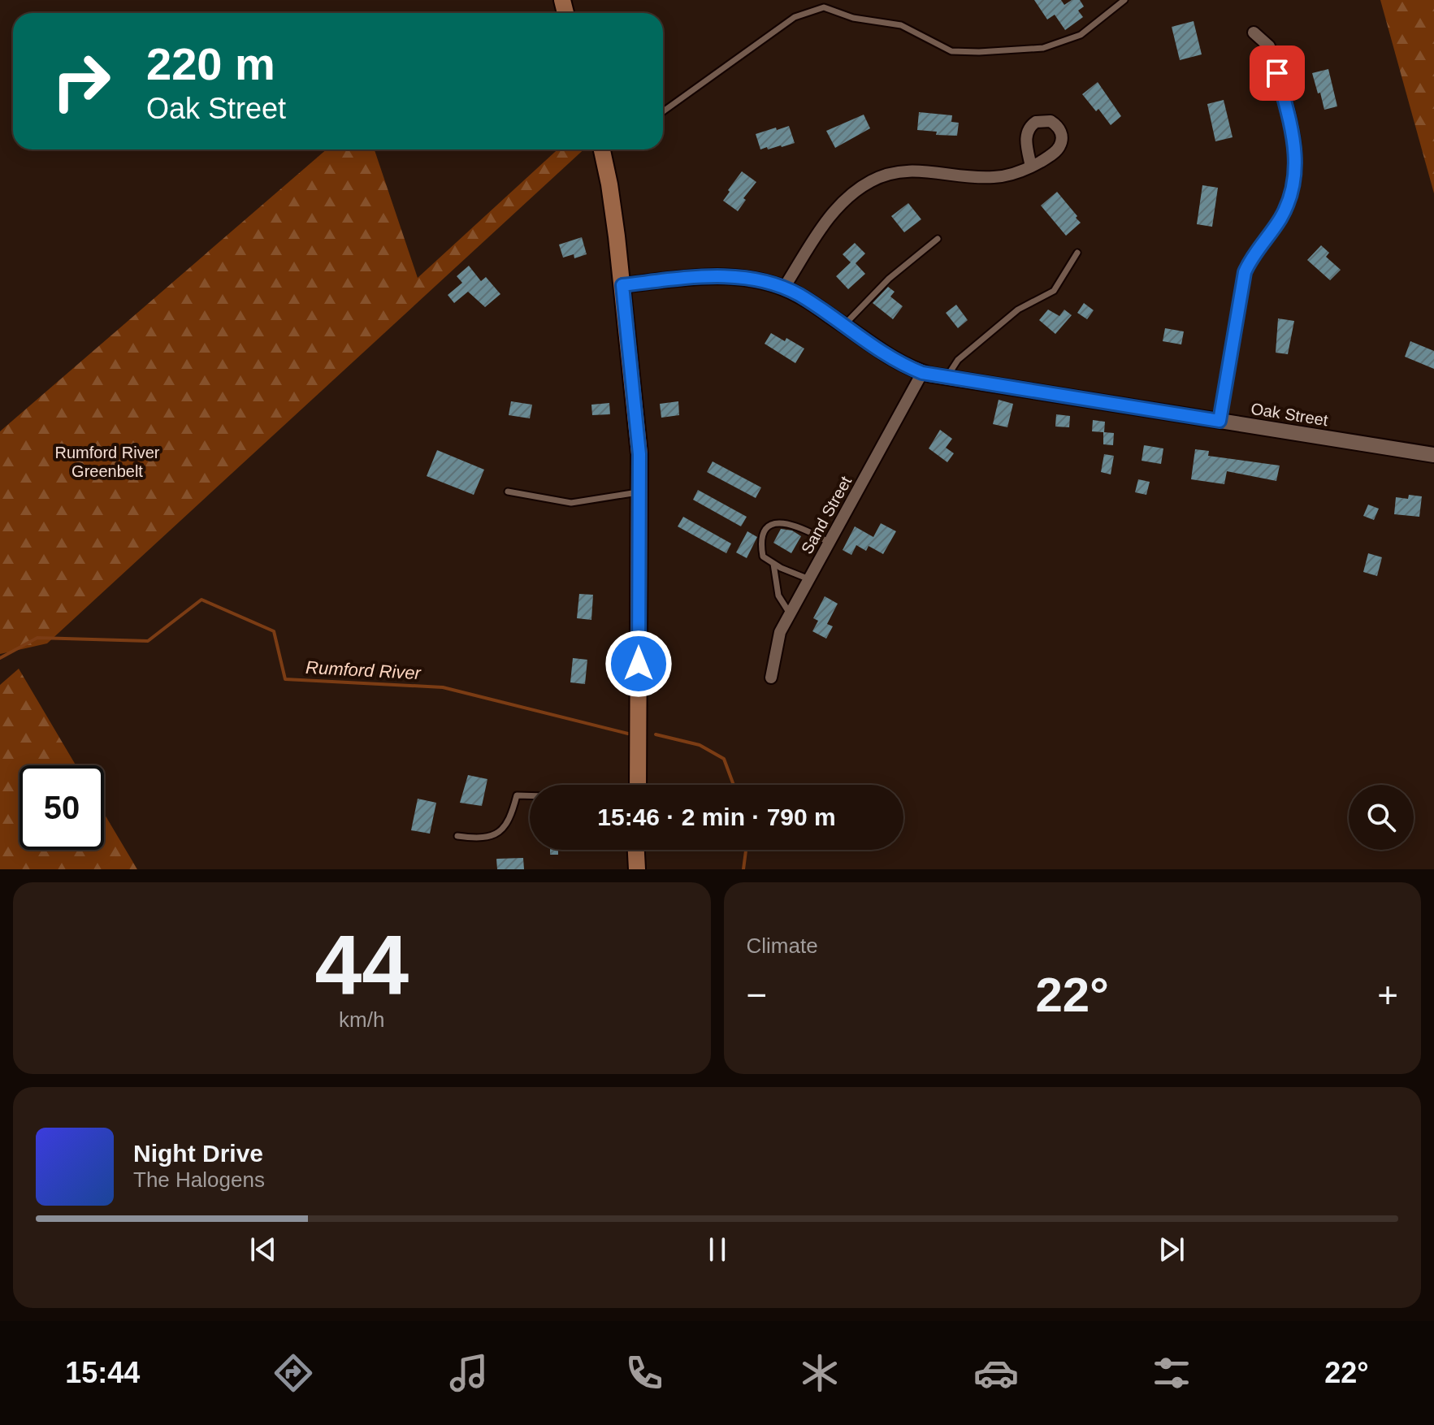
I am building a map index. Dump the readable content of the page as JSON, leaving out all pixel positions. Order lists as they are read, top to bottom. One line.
{"streets":{"street":["Oak Street","Sand Street"]},"crossings":[["Oak Street","Sand Street"]],"water":["Rumford River"],"parks":["Rumford River Greenbelt"],"page":{"turn":["220 m","Oak Street"],"limit":"50","trip":"15:46 · 2 min · 790 m","tile":[["44","km/h"],"Climate"],"heat":["−","22°","+"],"song":["Night Drive","The Halogens"],"tabs":["15:44","22°"]}}
